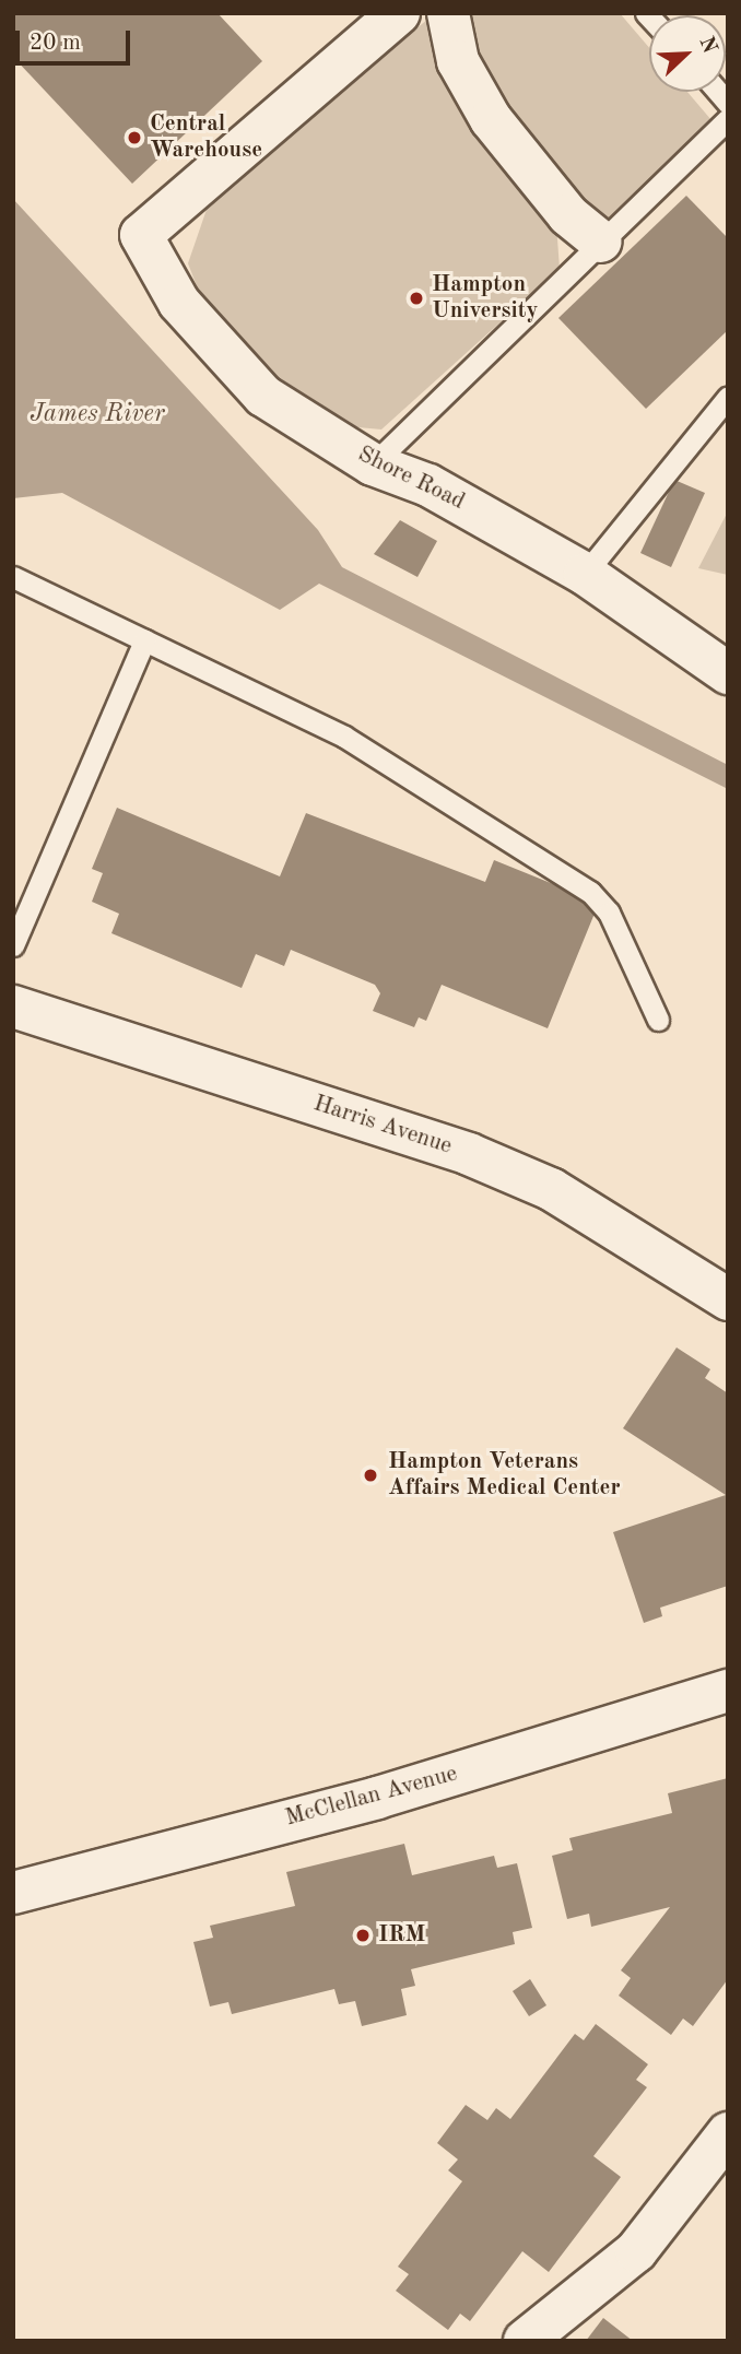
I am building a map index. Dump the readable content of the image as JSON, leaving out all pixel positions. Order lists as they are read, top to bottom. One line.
{"streets":{"street":["Shore Road","Harris Avenue","McClellan Avenue"]},"water":["James River"],"places":["Central Warehouse","Hampton University","Hampton Veterans Affairs Medical Center","IRM"],"scale_bar":"20 m","north":"top right"}
